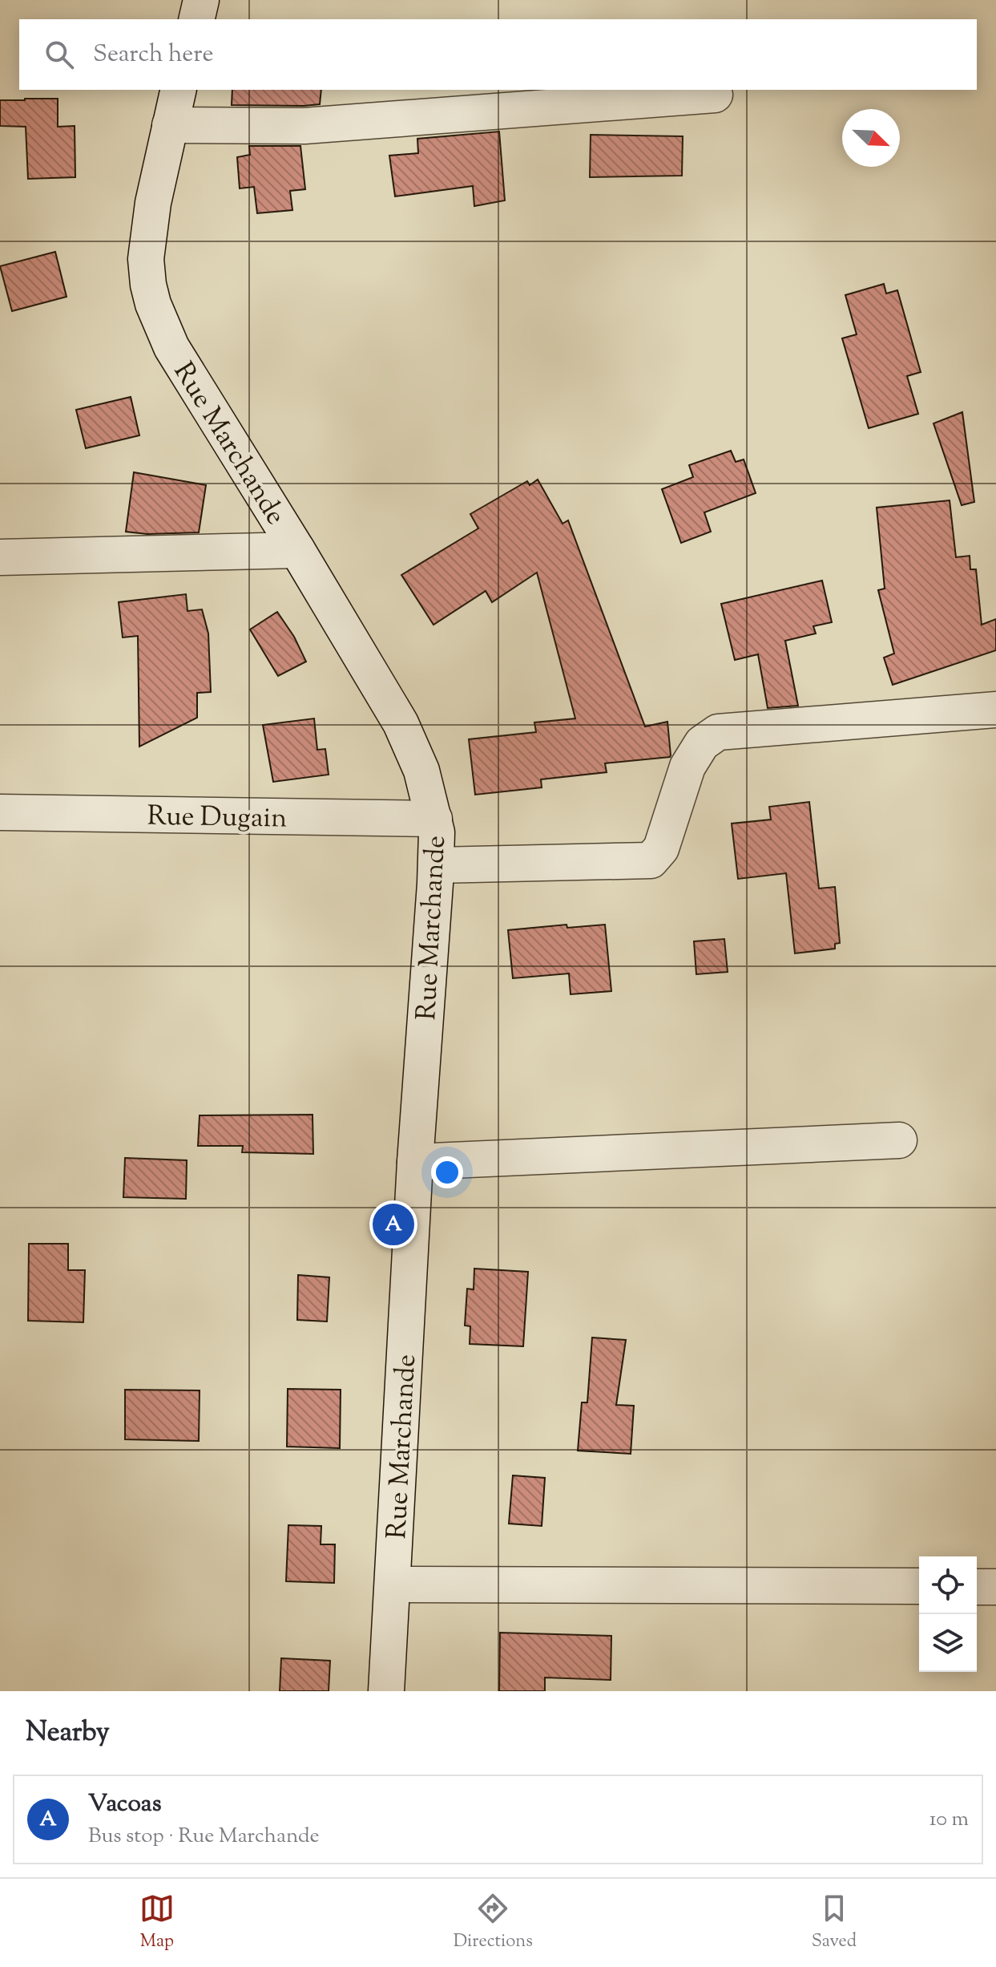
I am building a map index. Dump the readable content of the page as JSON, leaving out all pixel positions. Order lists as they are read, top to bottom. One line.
{"streets":{"street":["Rue Marchande","Rue Dugain"]},"crossings":[["Rue Marchande","Rue Dugain"]],"north":"bottom right","page":{"search":"Search here","pins":"A","heading":"Nearby","list":[{"mark":"A","name":"Vacoas","note":"Bus stop · Rue Marchande","value":"10 m"}],"nav":["Map","Directions","Saved"]}}
